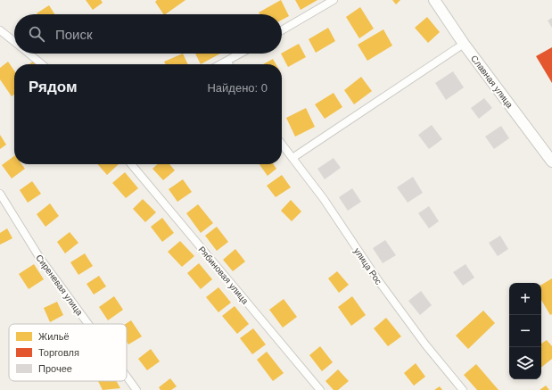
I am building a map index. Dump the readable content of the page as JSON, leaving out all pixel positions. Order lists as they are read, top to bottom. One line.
{"streets":{"street":["Славная улица","улица Рос","Рябиновая улица","Сиреневая улица"]},"legend":["Жильё","Торговля","Прочее"],"page":{"search":"Поиск","heading":["Рядом","Найдено: 0"],"map_buttons":["+","−"]}}
